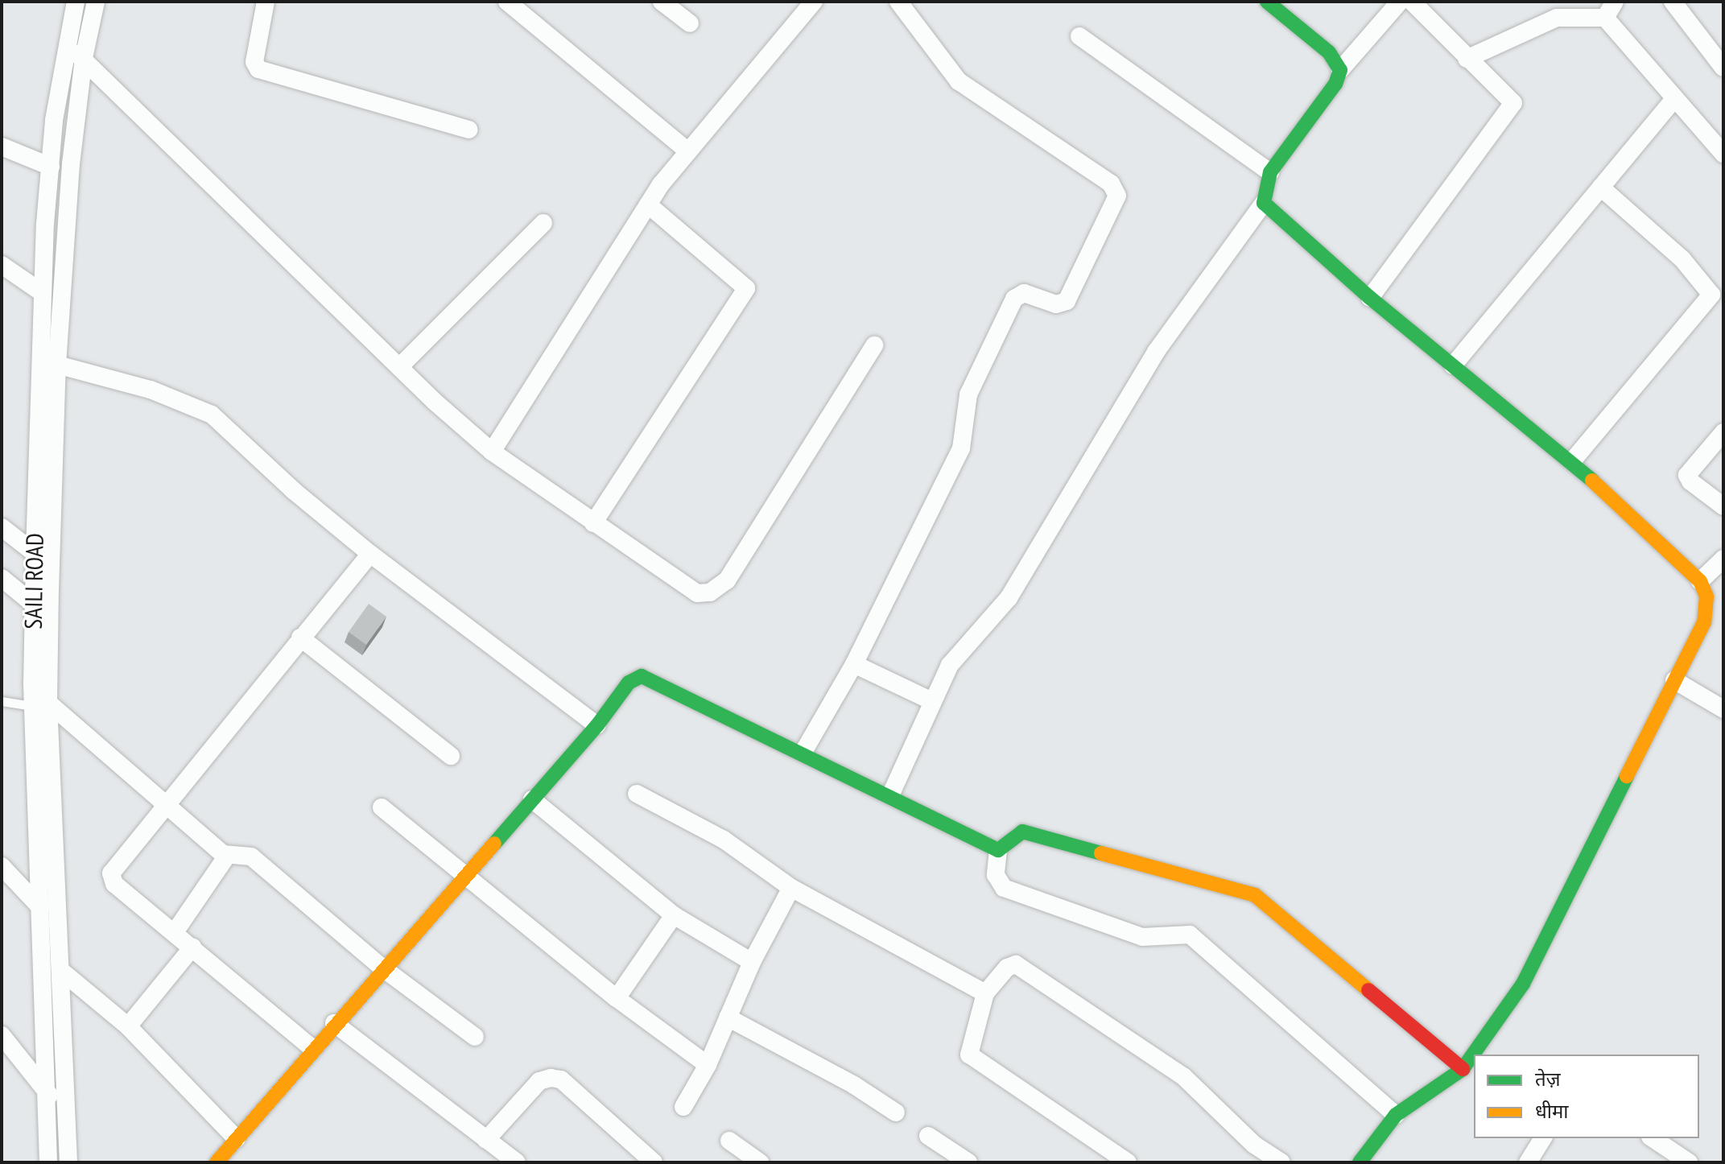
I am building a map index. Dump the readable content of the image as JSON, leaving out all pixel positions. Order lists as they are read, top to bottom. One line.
{"streets":{"street":["SAILI ROAD"]},"legend":["तेज़","धीमा"]}
